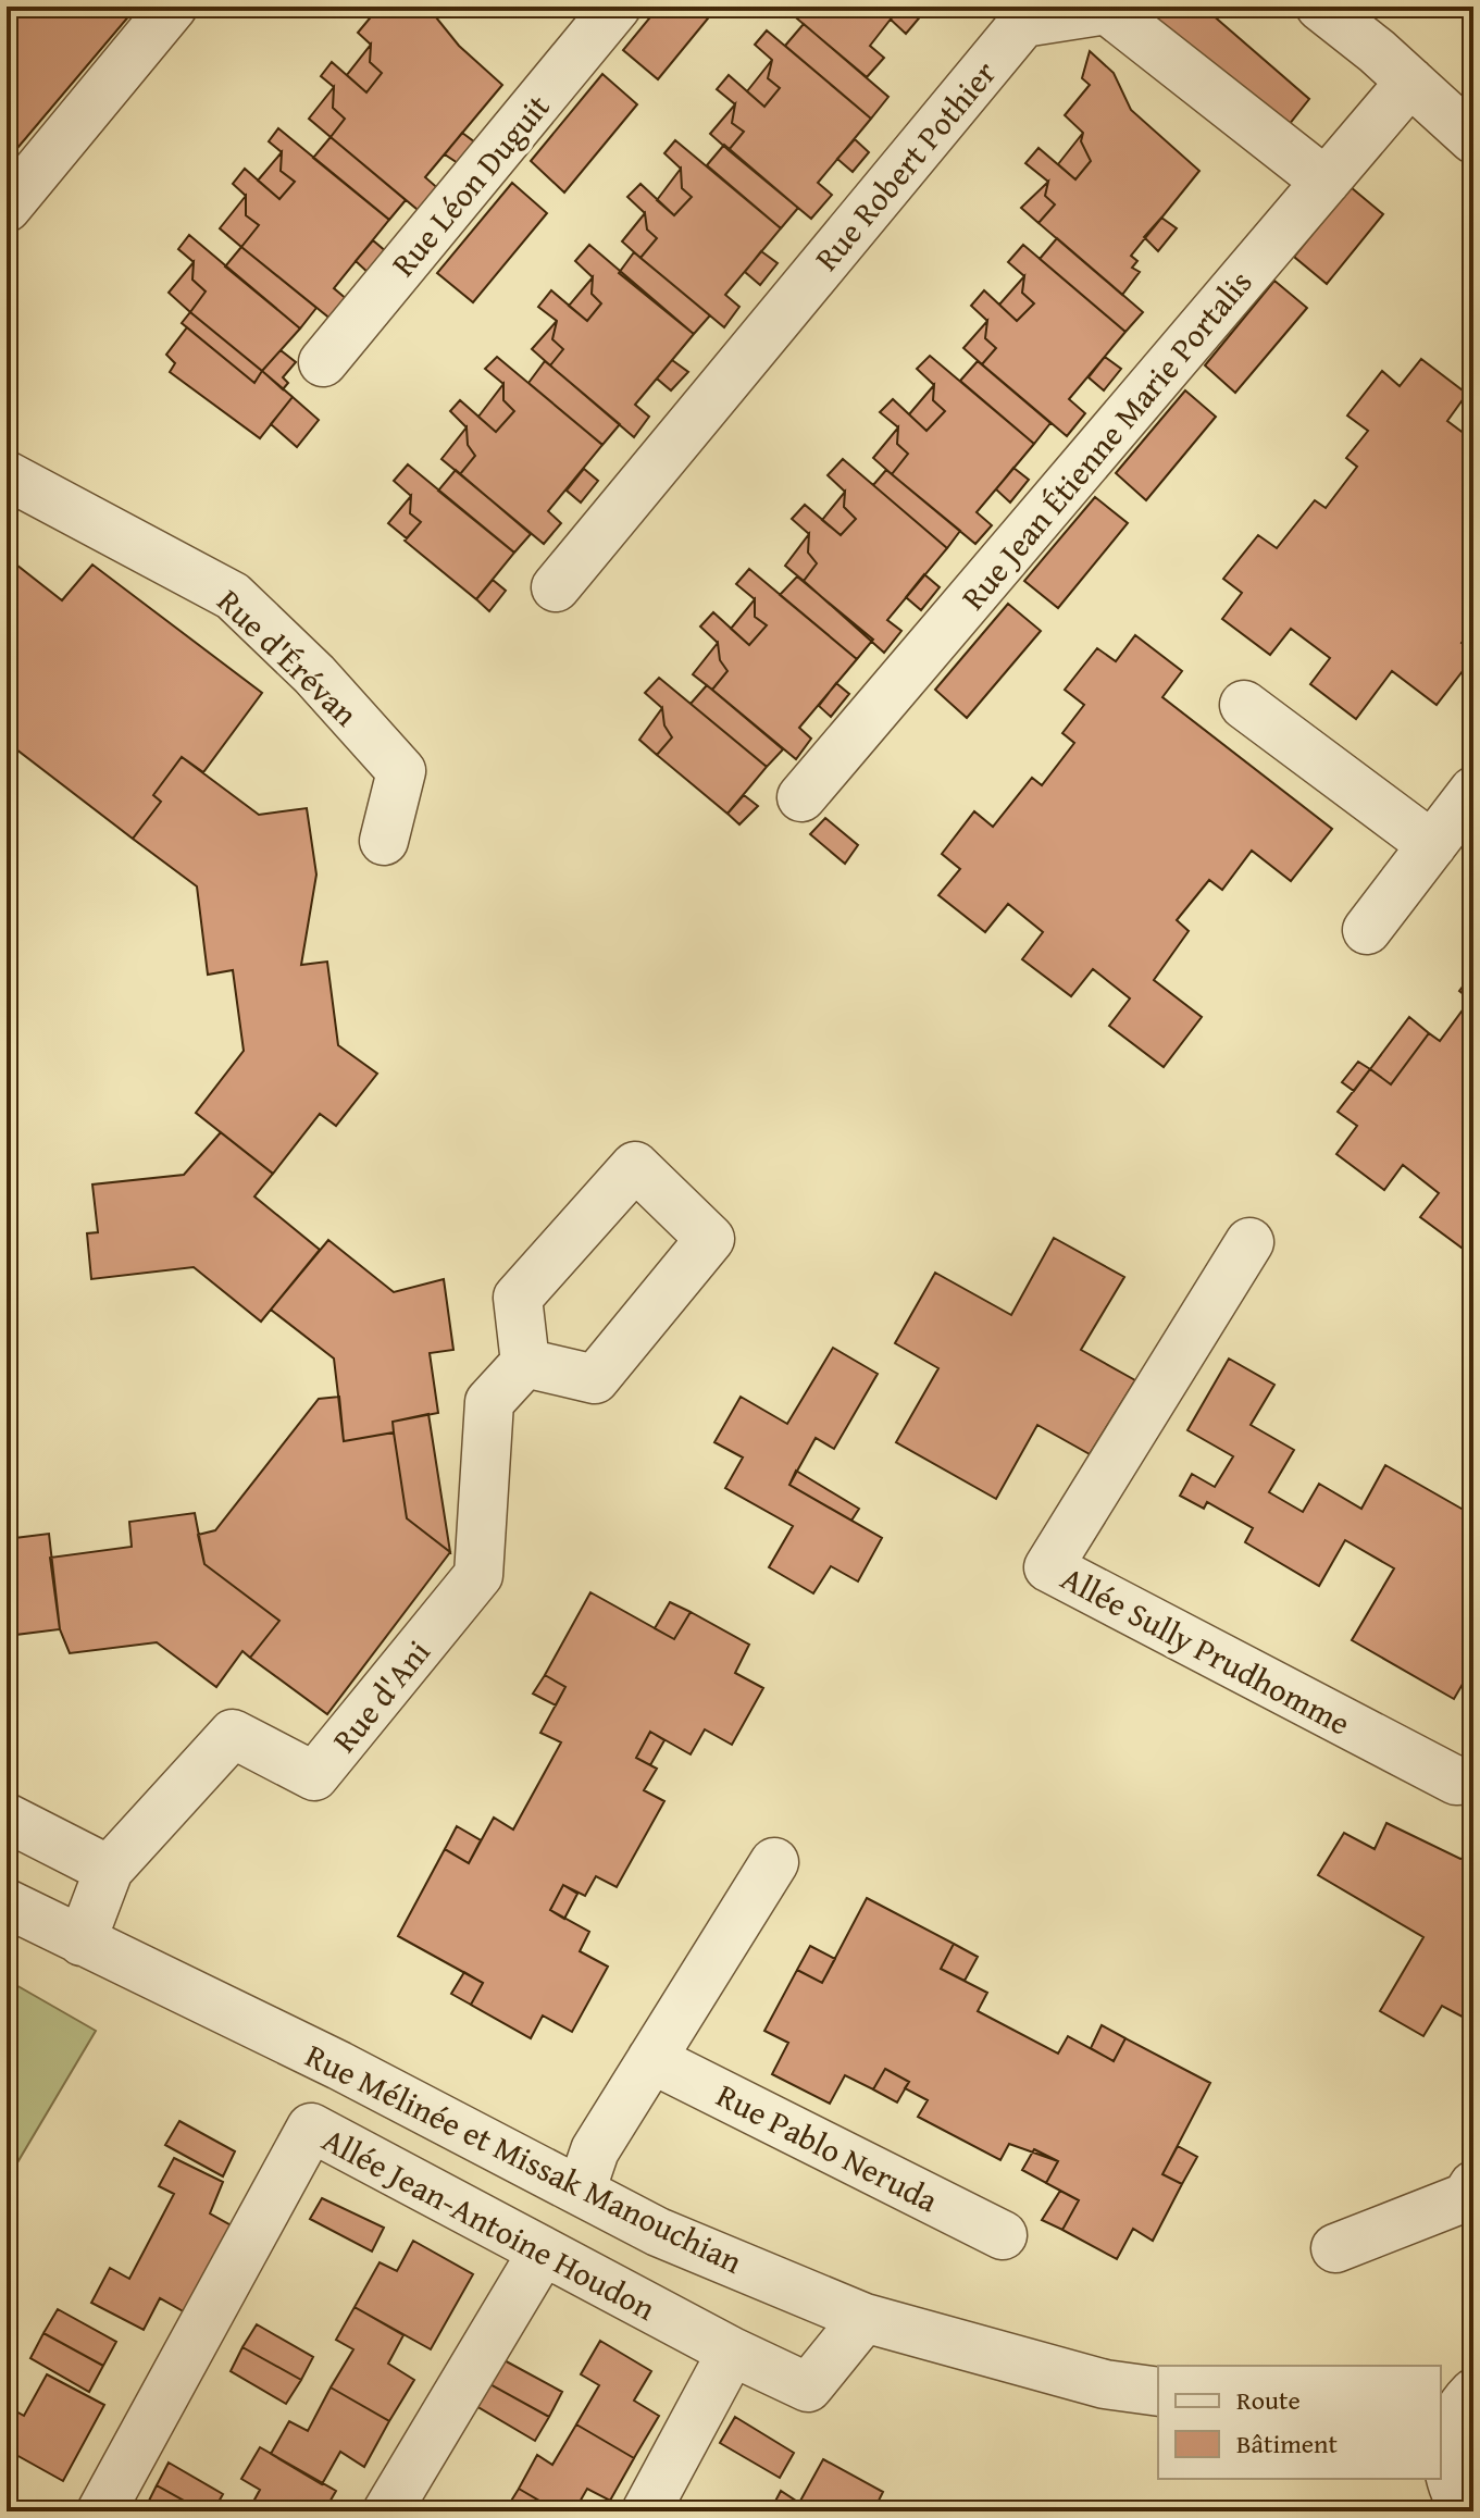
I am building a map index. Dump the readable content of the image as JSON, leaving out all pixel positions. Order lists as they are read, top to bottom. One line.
{"streets":{"street":["Rue Robert Pothier","Rue Léon Duguit","Rue Jean Étienne Marie Portalis","Rue d'Érévan","Allée Sully Prudhomme","Rue d'Ani","Rue Pablo Neruda","Rue Mélinée et Missak Manouchian","Allée Jean-Antoine Houdon"]},"crossings":[["Rue Robert Pothier","Rue Jean Étienne Marie Portalis"],["Rue Mélinée et Missak Manouchian","Allée Jean-Antoine Houdon"]],"legend":["Route","Bâtiment"]}
